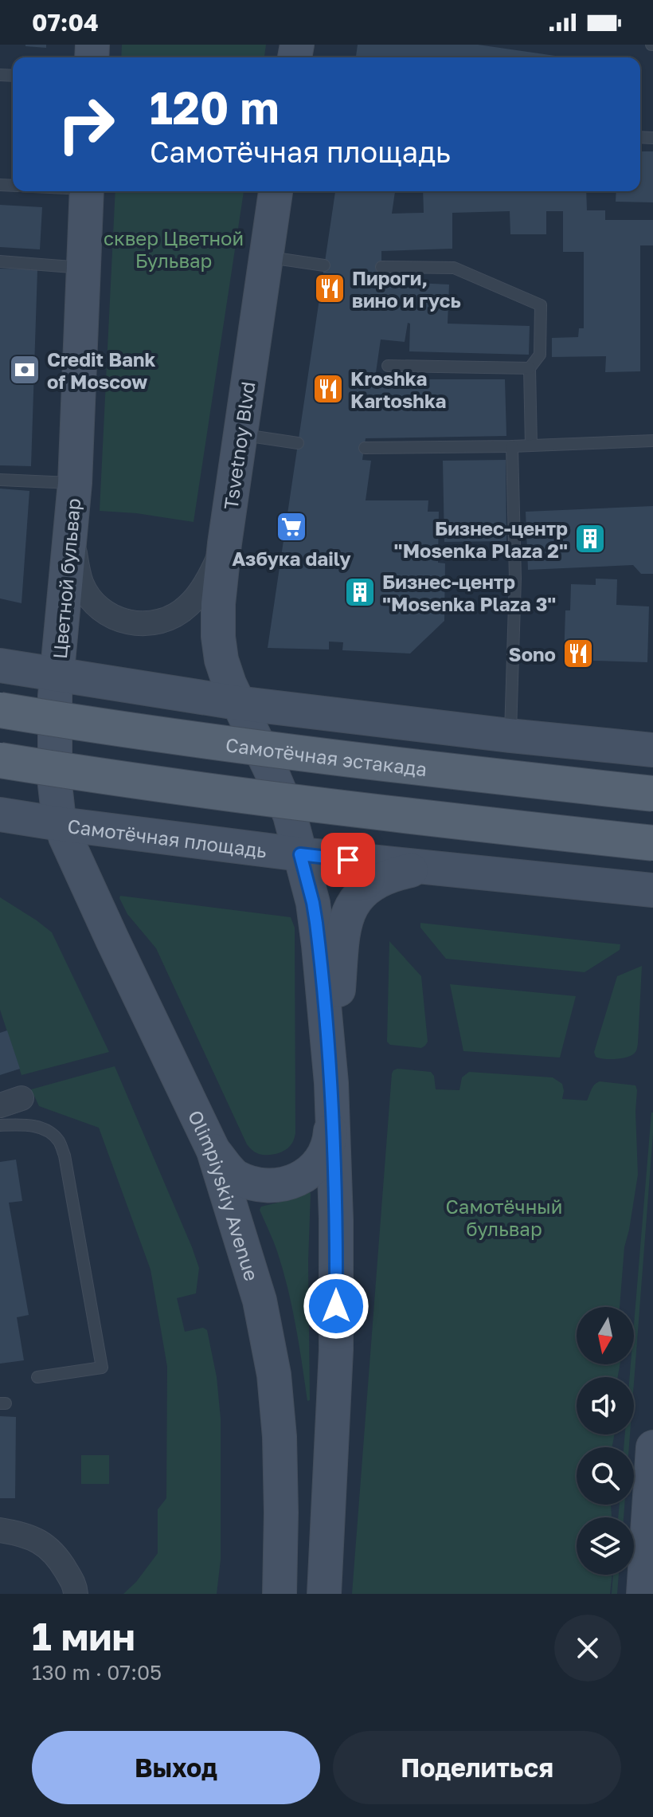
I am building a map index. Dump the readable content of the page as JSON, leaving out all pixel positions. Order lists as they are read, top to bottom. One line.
{"streets":{"main road":["Tsvetnoy Blvd","Цветной бульвар","Самотёчная эстакада","Самотёчная площадь","Olimpiyskiy Avenue"]},"crossings":[["Tsvetnoy Blvd","Самотёчная площадь"],["Цветной бульвар","Самотёчная площадь"],["Самотёчная площадь","Olimpiyskiy Avenue"]],"parks":["сквер Цветной Бульвар","Самотёчный бульвар"],"places":{"restaurant":["Пироги, вино и гусь","Kroshka Kartoshka","Sono"],"bank":["Credit Bank of Moscow"],"supermarket":["Азбука daily"],"building":["Бизнес-центр \"Mosenka Plaza 2\"","Бизнес-центр \"Mosenka Plaza 3\""]},"north":"bottom","page":{"status":"07:04","turn":["120 m","Самотёчная площадь"],"heading":["1 мин","130 m · 07:05"],"buttons":["Выход","Поделиться"]}}
